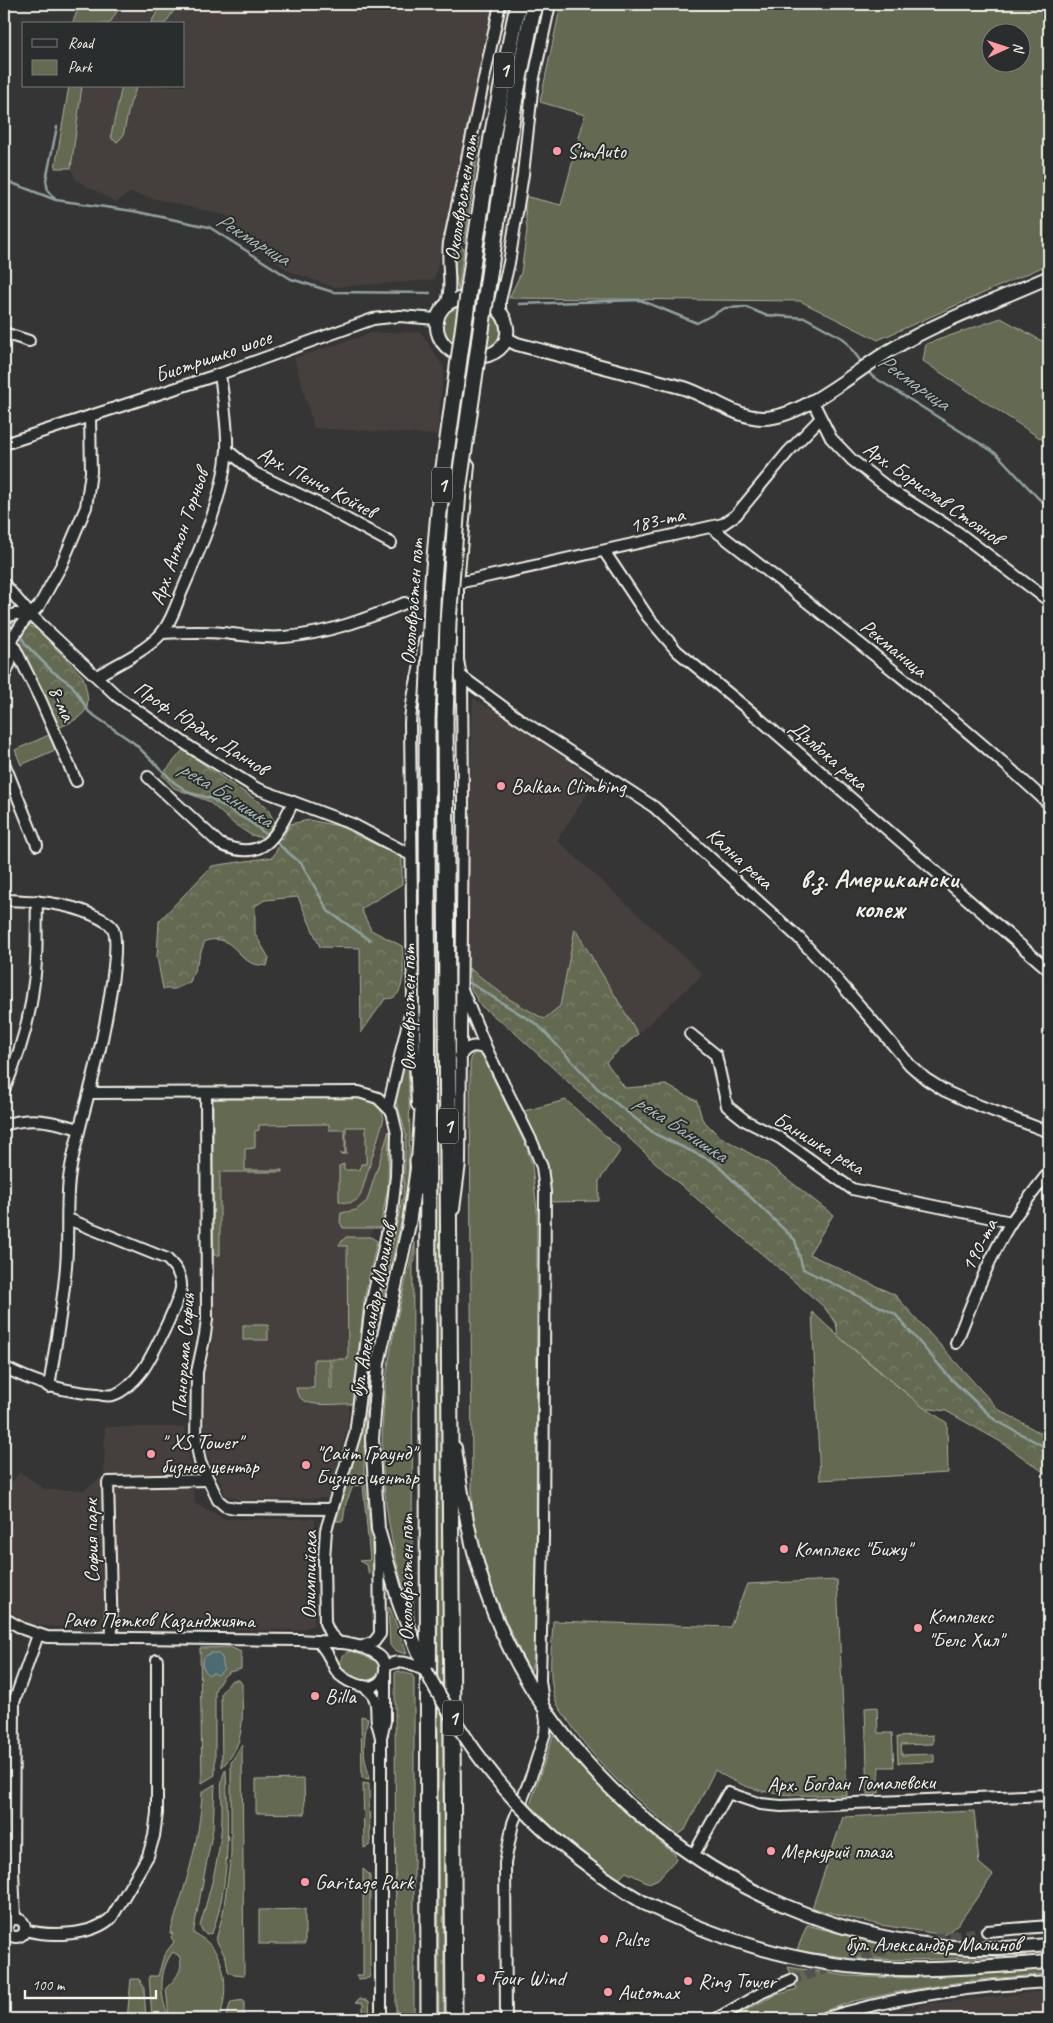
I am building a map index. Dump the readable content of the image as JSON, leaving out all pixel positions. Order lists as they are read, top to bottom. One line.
{"streets":{"highway":["1","Околовръстен път"],"main road":["бул. Александър Малинов"],"street":["Бистришко шосе","Арх. Пенчо Койчев","Арх. Борислав Стоянов","183-та","Арх. Антон Торньов","Рекманица","8-ма","Проф. Юрдан Данчов","Дълбока река","Кална река","Банишка река","190-та","Панорама София","София парк","Олимпийска","Рачо Петков Казанджията","Арх. Богдан Томалевски"]},"crossings":[["Околовръстен път","бул. Александър Малинов"],["Бистришко шосе","Арх. Антон Торньов"],["Арх. Пенчо Койчев","Арх. Антон Торньов"],["Арх. Борислав Стоянов","183-та"],["183-та","Рекманица"],["183-та","Дълбока река"],["Арх. Антон Торньов","Проф. Юрдан Данчов"],["Банишка река","190-та"],["бул. Александър Малинов","Арх. Богдан Томалевски"],["Панорама София","София парк"],["Панорама София","Олимпийска"],["София парк","Рачо Петков Казанджията"],["Олимпийска","Рачо Петков Казанджията"]],"districts":["в.з. Американски колеж"],"water":["Рекмарица","река Банишка"],"places":["SimAuto","Balkan Climbing","\" XS Tower\" бизнес център","\"Сайт Граунд\" Бизнес център","Комплекс \"Бижу\"","Комплекс \"Белс Хил\"","Billa","Меркурий плаза","Garitage Park","Pulse","Four Wind","Ring Tower","Automax"],"legend":["Road","Park"],"scale_bar":"100 m","north":"right"}
